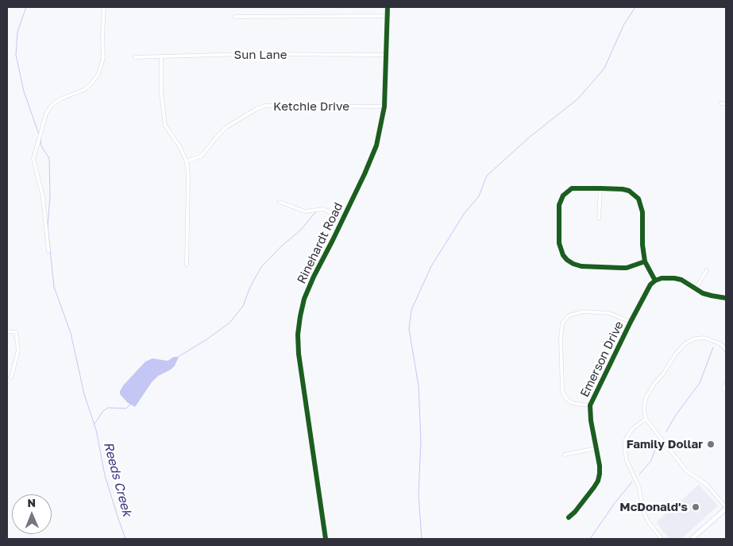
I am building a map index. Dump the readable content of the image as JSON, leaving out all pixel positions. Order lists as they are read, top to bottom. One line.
{"streets":{"street":["Sun Lane","Ketchie Drive","Rinehardt Road","Emerson Drive"]},"crossings":[["Sun Lane","Rinehardt Road"],["Ketchie Drive","Rinehardt Road"]],"water":["Reeds Creek"],"places":["Family Dollar","McDonald's"],"north":"top"}
